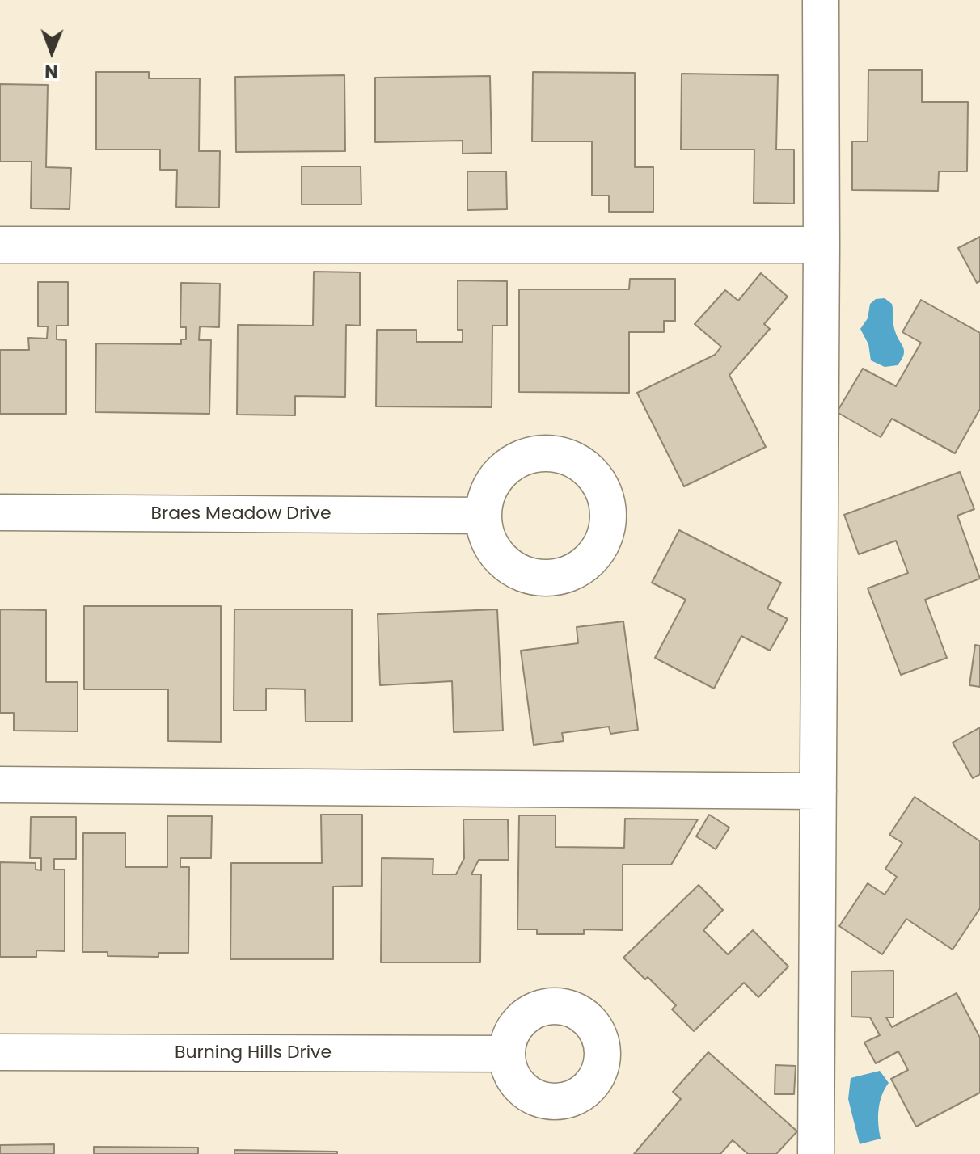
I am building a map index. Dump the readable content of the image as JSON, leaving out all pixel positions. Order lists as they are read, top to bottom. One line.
{"streets":{"street":["Braes Meadow Drive","Burning Hills Drive"]},"north":"bottom"}
